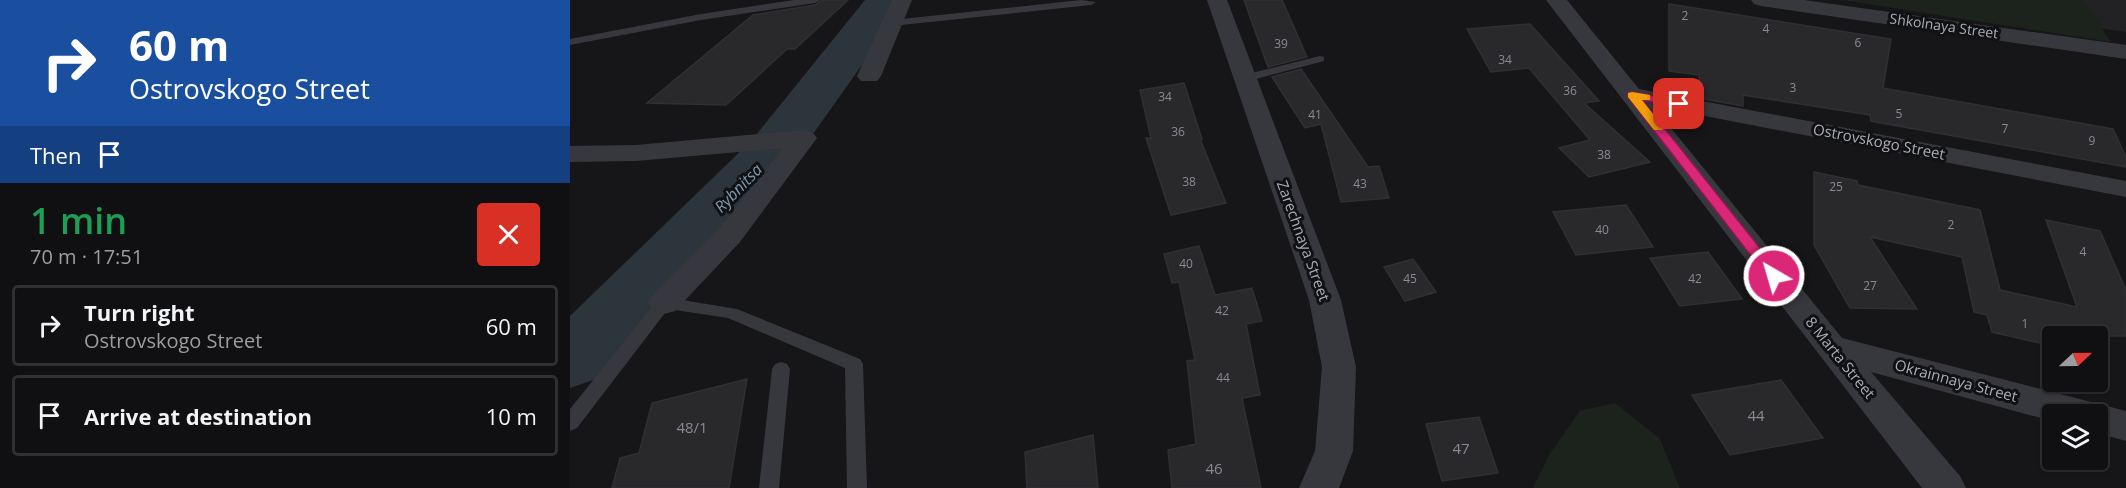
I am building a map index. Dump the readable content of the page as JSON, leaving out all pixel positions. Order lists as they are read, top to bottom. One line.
{"streets":{"street":["Shkolnaya Street","Ostrovskogo Street","Zarechnaya Street","8 Marta Street","Okrainnaya Street"]},"crossings":[["Ostrovskogo Street","8 Marta Street"],["8 Marta Street","Okrainnaya Street"]],"water":["Rybnitsa"],"house_numbers":["2","4","6","39","34","3","36","34","5","41","7","36","9","38","38","43","25","2","40","4","40","45","42","27","42","1","44","44","48/1","47","46"],"north":"right","page":{"turn":["60 m","Ostrovskogo Street"],"then":"Then","heading":["1 min","70 m · 17:51"],"list":[{"name":"Turn right","note":"Ostrovskogo Street","value":"60 m"},{"name":"Arrive at destination","value":"10 m"}]}}
